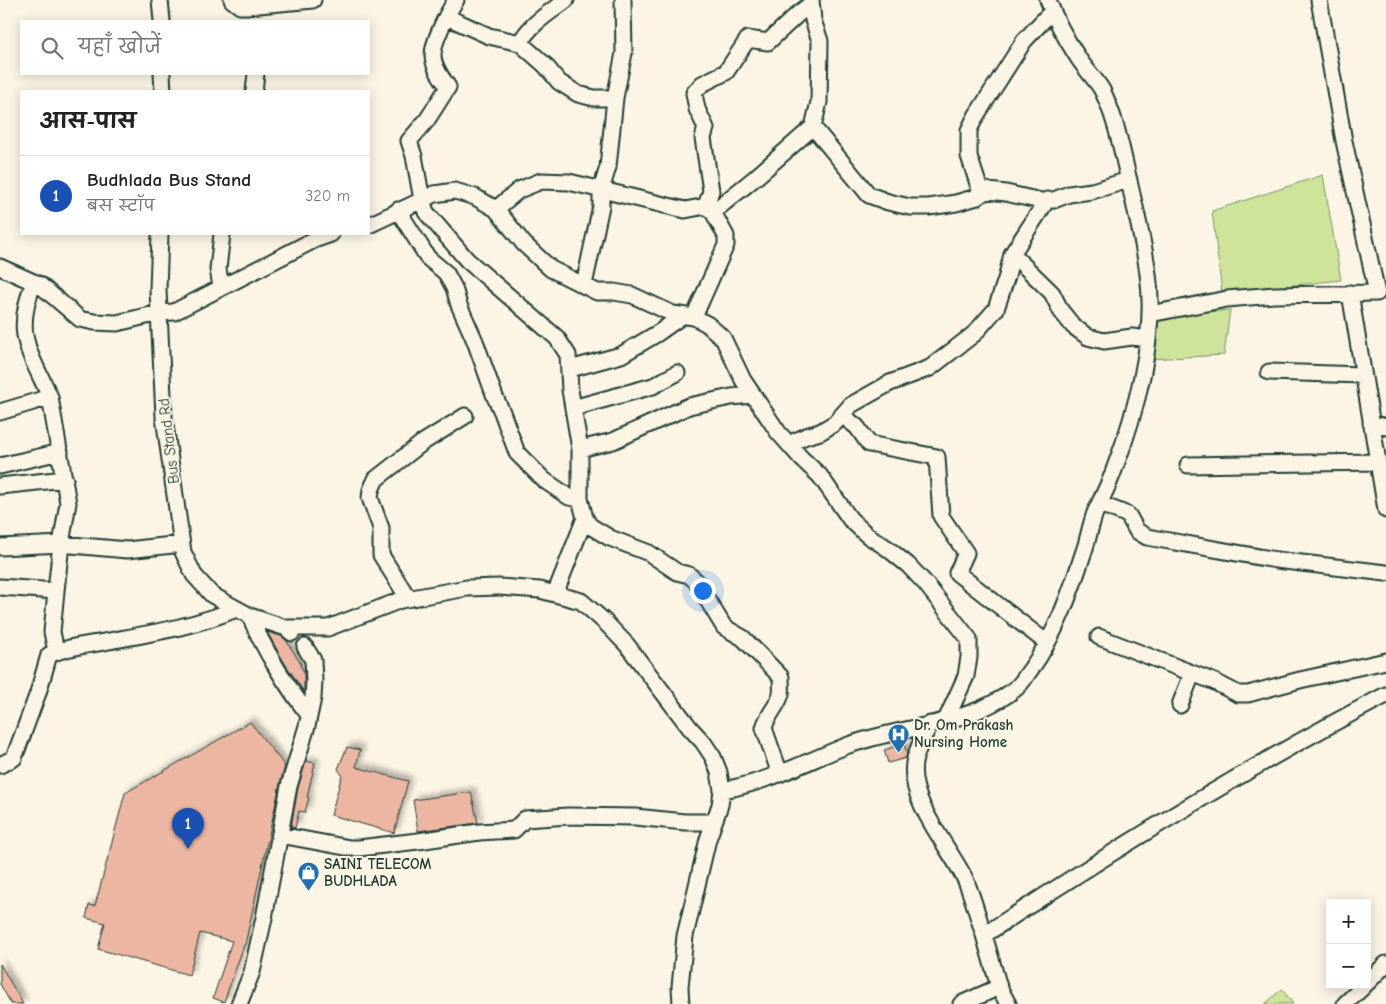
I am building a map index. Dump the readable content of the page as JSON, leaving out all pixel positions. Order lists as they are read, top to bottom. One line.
{"streets":{"street":["Bus Stand Rd"]},"places":{"hospital":["Dr. Om Prakash Nursing Home"],"shop":["SAINI TELECOM BUDHLADA"]},"page":{"search":"यहाँ खोजें","heading":"आस-पास","list":[{"mark":"1","name":"Budhlada Bus Stand","note":"बस स्टॉप","value":"320 m"}],"pins":"1","map_buttons":["+","−"]}}
